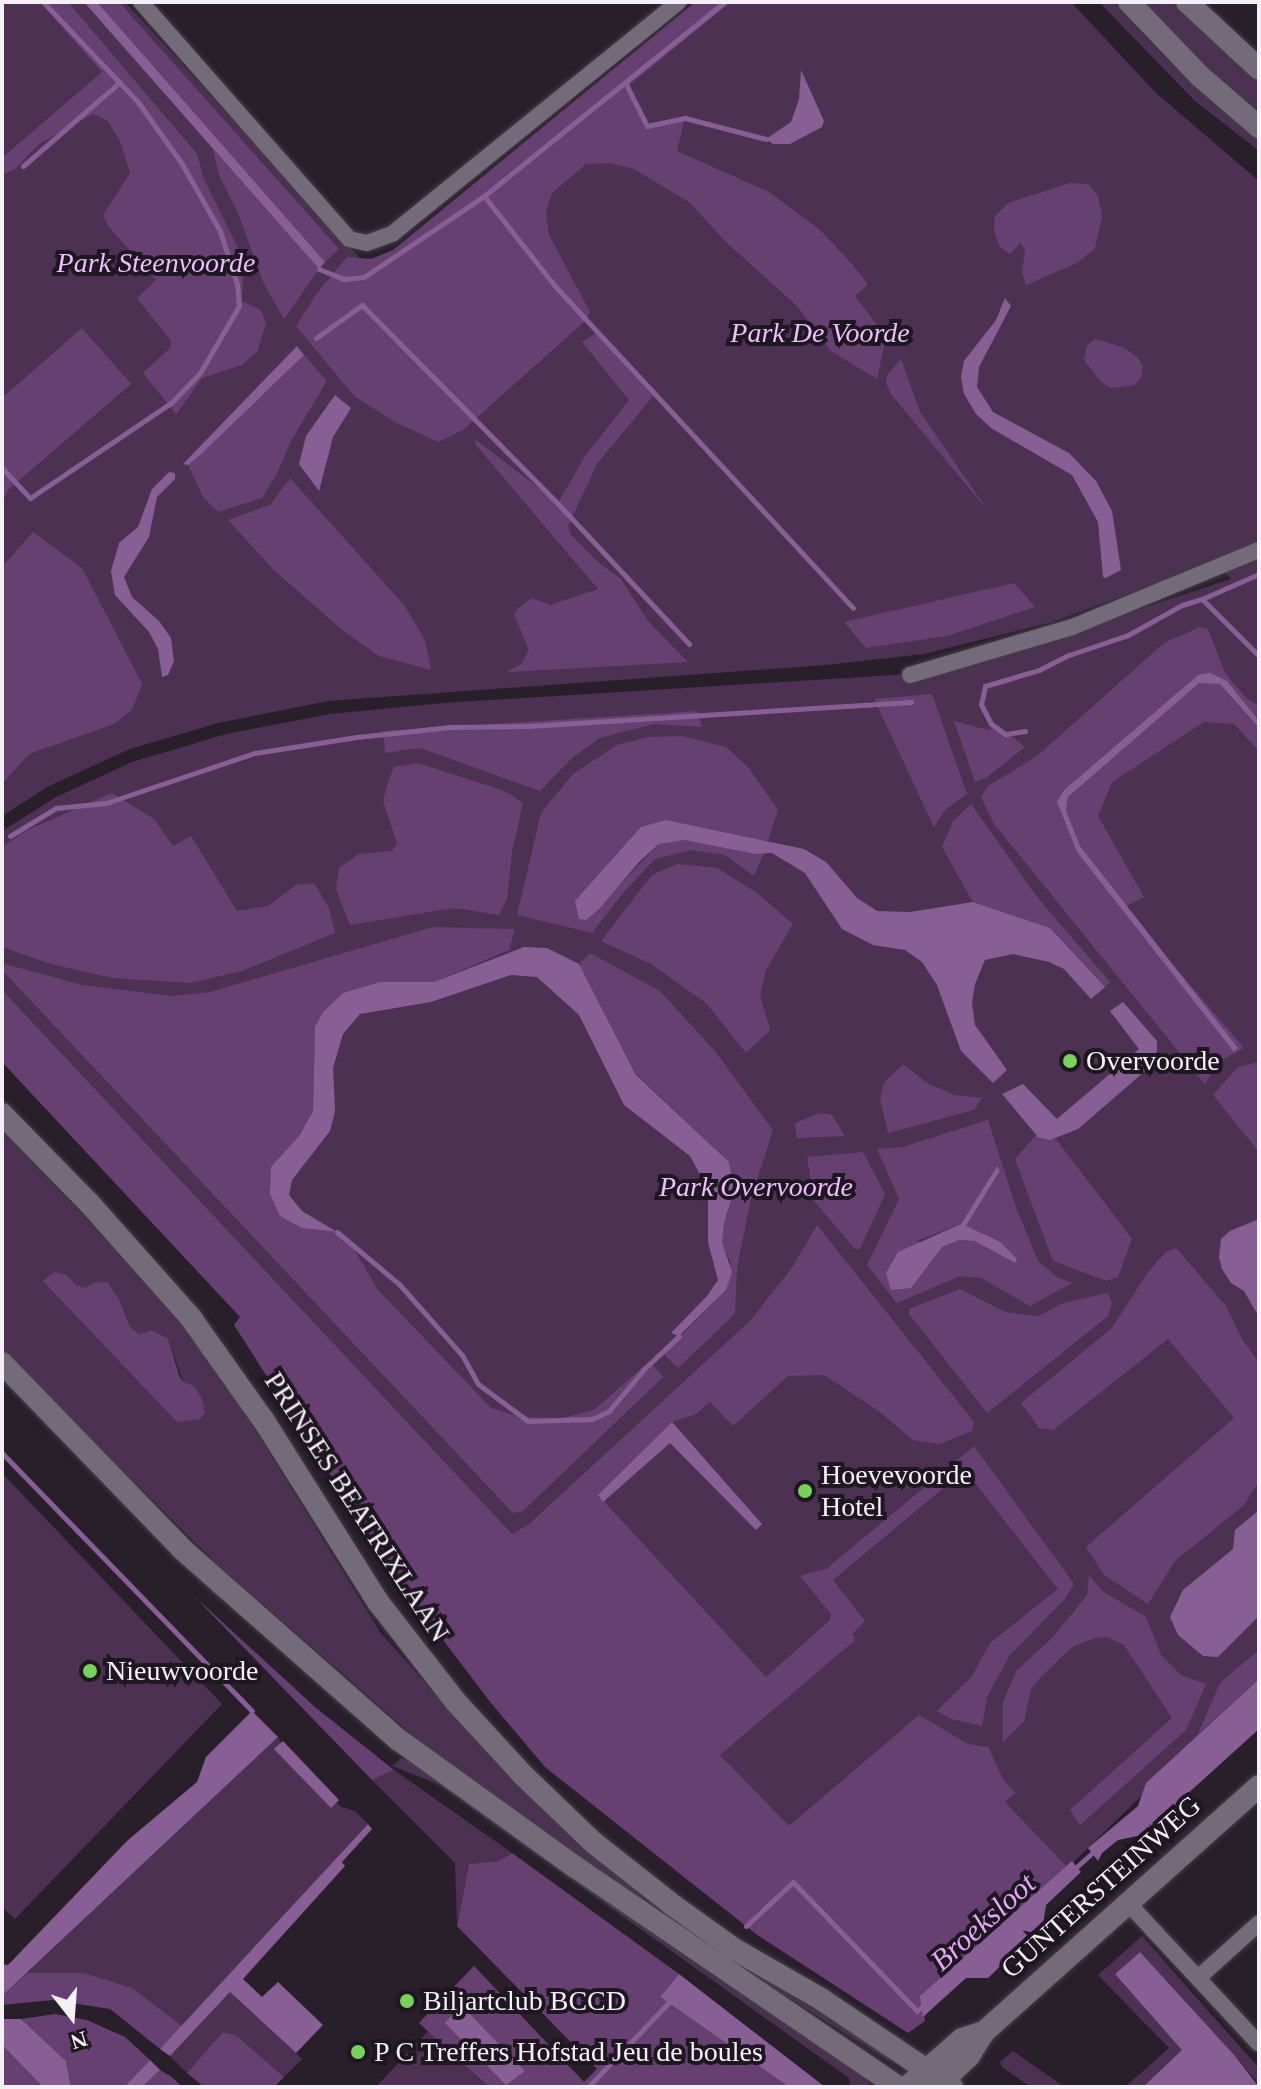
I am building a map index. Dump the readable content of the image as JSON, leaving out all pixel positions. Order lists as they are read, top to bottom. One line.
{"streets":{"main road":["PRINSES BEATRIXLAAN","GUNTERSTEINWEG"]},"crossings":[["PRINSES BEATRIXLAAN","GUNTERSTEINWEG"]],"water":["Broeksloot"],"parks":["Park Steenvoorde","Park De Voorde","Park Overvoorde"],"places":["Overvoorde","Hoevevoorde Hotel","Nieuwvoorde","Biljartclub BCCD","P C Treffers Hofstad Jeu de boules"],"north":"bottom"}
